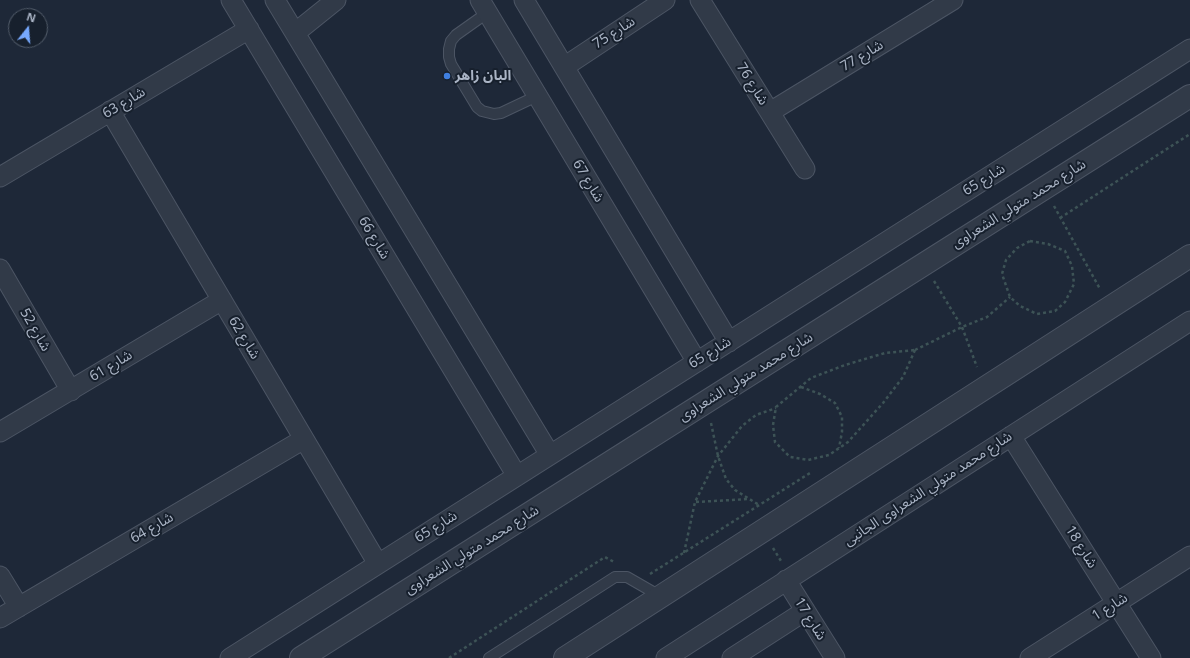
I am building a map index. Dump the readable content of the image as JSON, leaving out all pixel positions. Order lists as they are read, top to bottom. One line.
{"streets":{"street":["شارع 75","شارع 77","شارع 76","شارع 63","شارع 65","شارع 67","شارع محمد متولي الشعراوى","شارع 66","شارع 52","شارع 62","شارع 61","شارع محمد متولي الشعراوى الجانبى","شارع 64","شارع 18","شارع 1","شارع 17"]},"crossings":[["شارع 77","شارع 76"],["شارع 63","شارع 66"],["شارع 63","شارع 62"],["شارع 65","شارع 67"],["شارع 65","شارع 66"],["شارع 65","شارع 62"],["شارع 52","شارع 61"],["شارع 62","شارع 61"],["شارع 62","شارع 64"],["شارع محمد متولي الشعراوى الجانبى","شارع 18"],["شارع محمد متولي الشعراوى الجانبى","شارع 17"],["شارع 18","شارع 1"]],"places":["البان زاهر"],"north":"top"}
